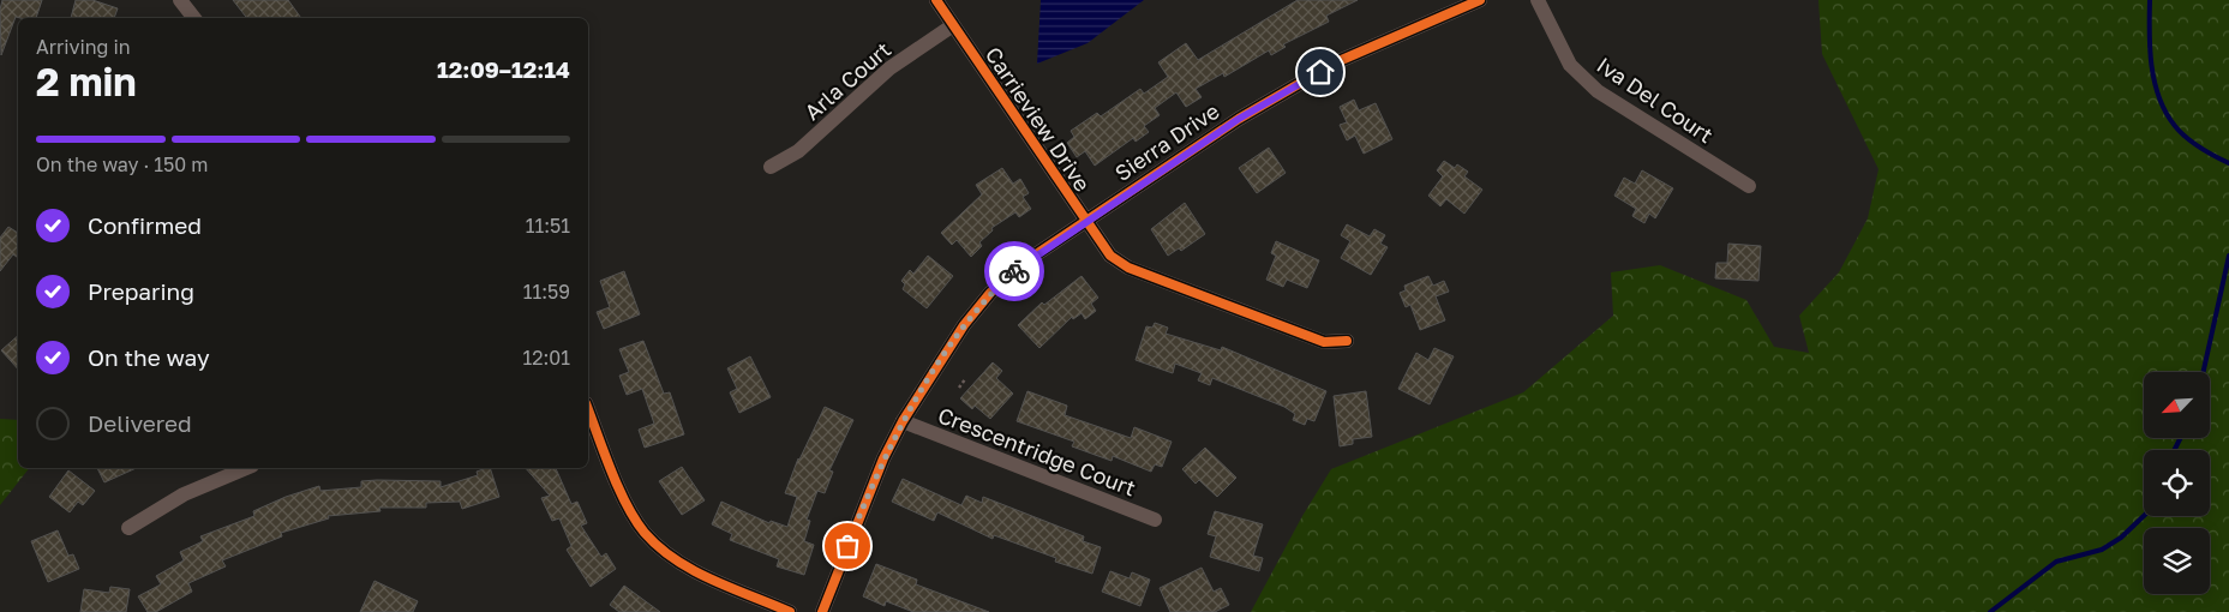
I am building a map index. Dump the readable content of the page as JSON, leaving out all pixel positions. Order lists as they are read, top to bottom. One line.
{"streets":{"street":["Arla Court","Iva Del Court","Carrieview Drive","Sierra Drive","Crescentridge Court"]},"crossings":[["Arla Court","Carrieview Drive"],["Carrieview Drive","Sierra Drive"],["Sierra Drive","Crescentridge Court"]],"north":"bottom left","page":{"heading":["2 min","Arriving in","12:09–12:14"],"bar":"On the way · 150 m","list":[["Confirmed","11:51"],["Preparing","11:59"],["On the way","12:01"],"Delivered"]}}
